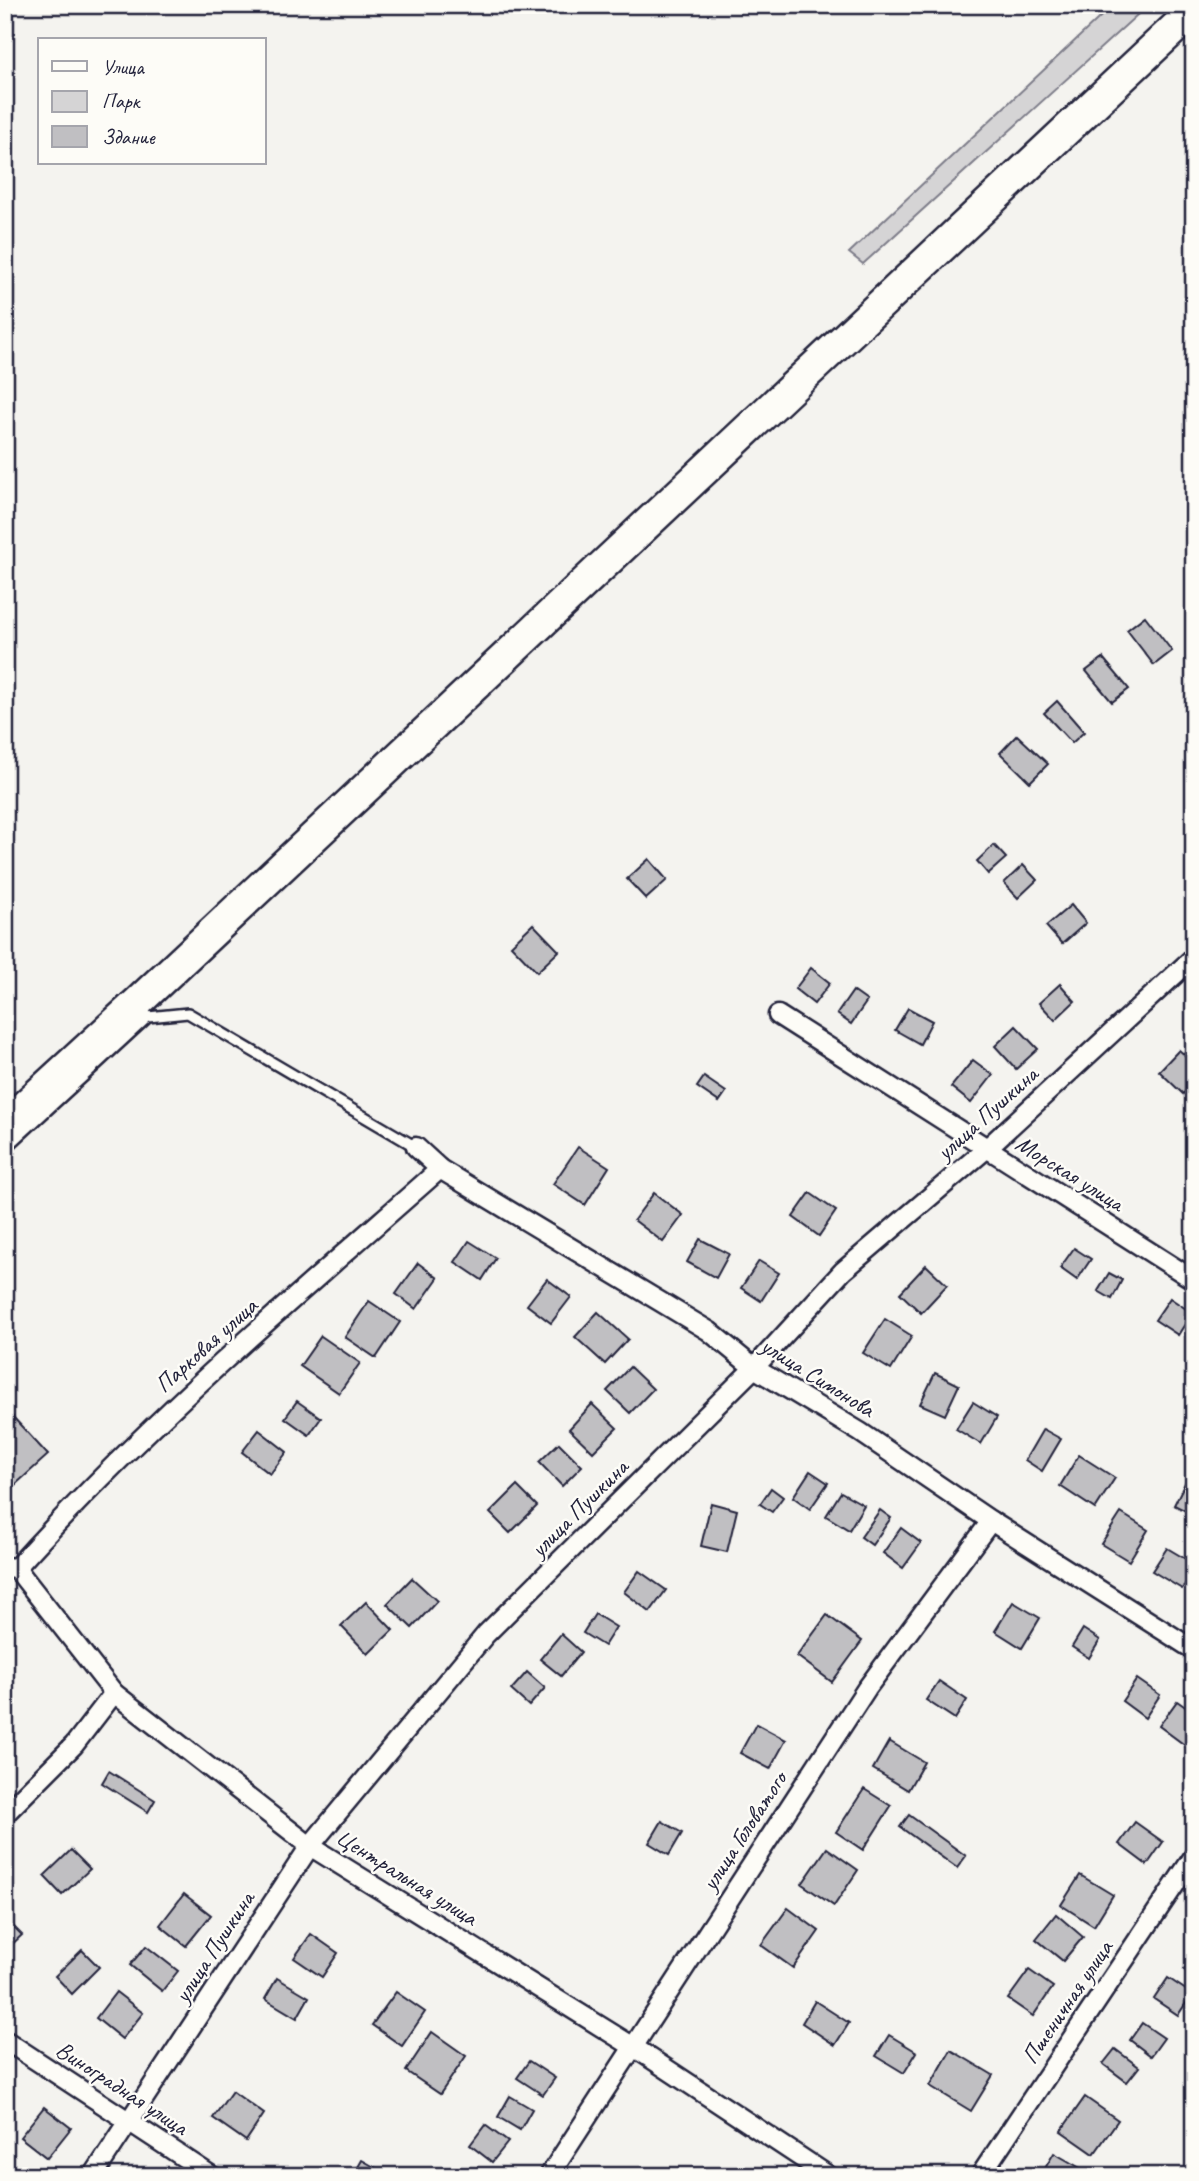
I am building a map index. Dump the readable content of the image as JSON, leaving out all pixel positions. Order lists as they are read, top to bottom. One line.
{"streets":{"street":["улица Пушкина","Морская улица","Парковая улица","улица Симонова","улица Головатого","Центральная улица","Пшеничная улица","Виноградная улица"]},"crossings":[["улица Пушкина","Морская улица"],["улица Пушкина","улица Симонова"],["улица Пушкина","Центральная улица"],["улица Пушкина","Виноградная улица"],["Парковая улица","улица Симонова"],["Парковая улица","Центральная улица"],["улица Симонова","улица Головатого"],["улица Головатого","Центральная улица"]],"legend":["Улица","Парк","Здание"]}
